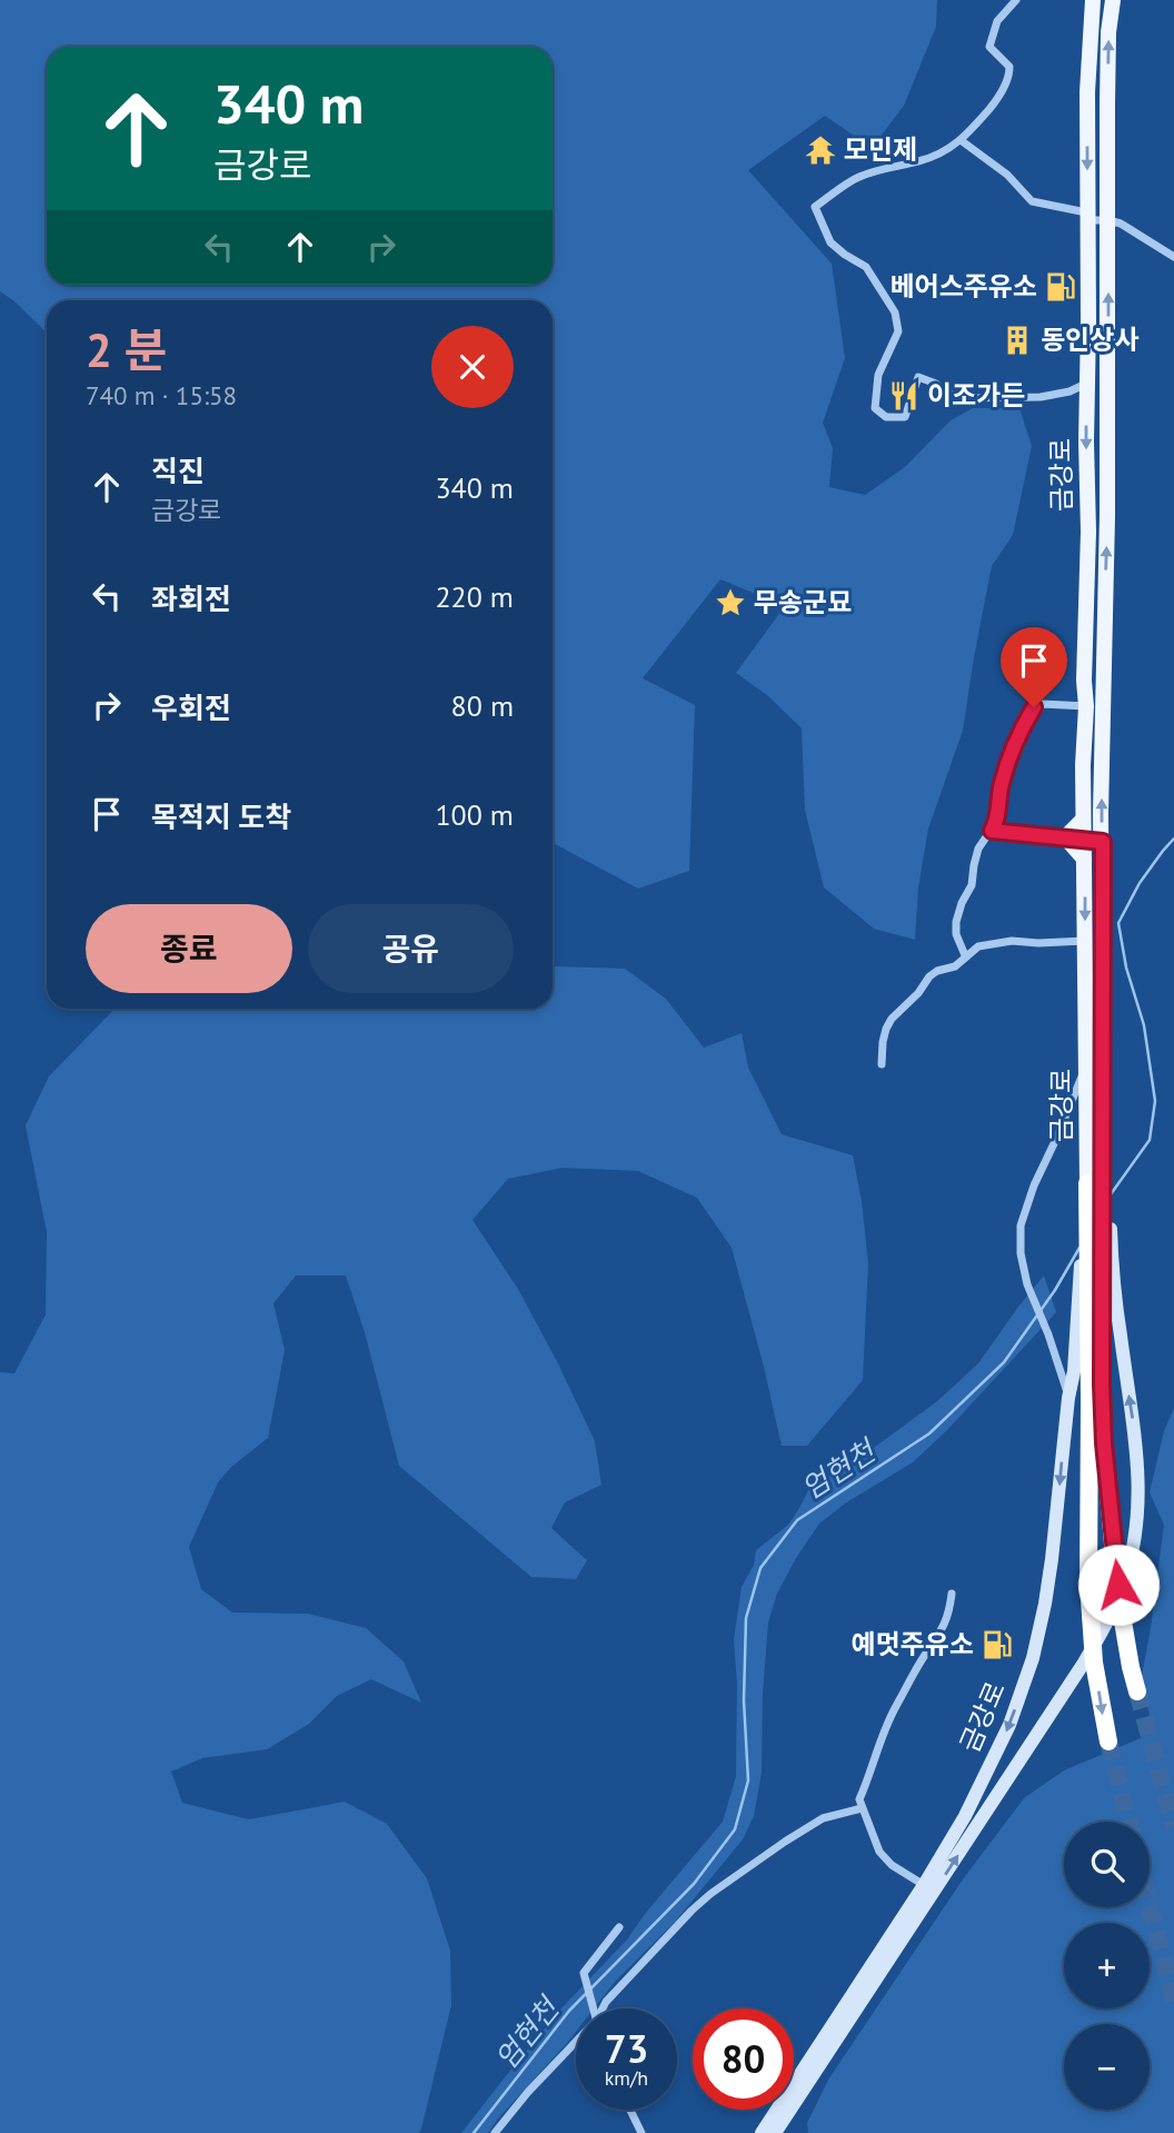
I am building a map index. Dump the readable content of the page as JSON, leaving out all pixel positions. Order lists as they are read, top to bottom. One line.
{"streets":{"main road":["금강로"]},"water":["엄현천"],"places":{"temple":["모민제"],"fuel station":["베어스주유소","예멋주유소"],"building":["동인상사"],"restaurant":["이조가든"],"place":["무송군묘"]},"page":{"turn":["340 m","금강로"],"heading":["2 분","740 m · 15:58"],"list":[{"name":"직진","note":"금강로","value":"340 m"},{"name":"좌회전","value":"220 m"},{"name":"우회전","value":"80 m"},{"name":"목적지 도착","value":"100 m"}],"buttons":["종료","공유"],"map_buttons":["+","−"],"speed":"73 km/h","limit":"80"}}
